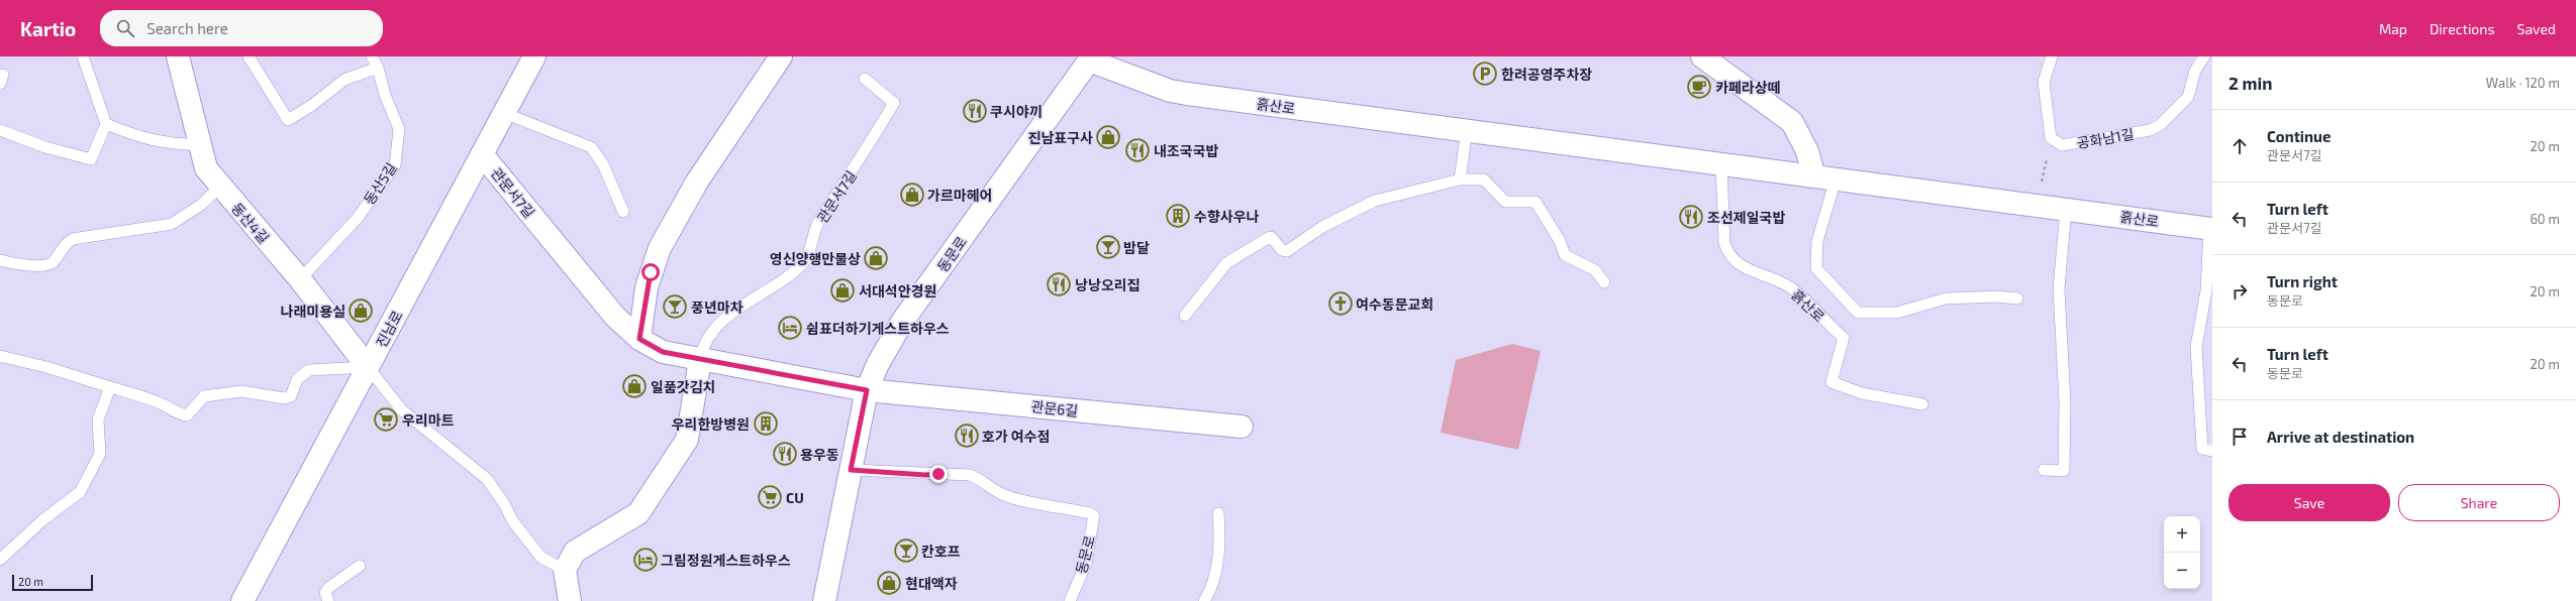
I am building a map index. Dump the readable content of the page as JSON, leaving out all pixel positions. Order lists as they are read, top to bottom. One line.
{"streets":{"street":["흙산로","관문서7길","동산4길","동문로","진남로","관문6길"],"lane":["공화남1길","동산5길"]},"crossings":[["흙산로","동문로"],["동산5길","동산4길"],["관문서7길","동문로"],["관문서7길","진남로"],["관문서7길","관문6길"],["동산4길","진남로"],["동문로","관문6길"]],"places":{"parking":["한려공영주차장"],"cafe":["카페라상떼"],"restaurant":["쿠시야끼","내조국국밥","조선제일국밥","낭낭오리집","호가 여수점","용우동"],"shop":["진남표구사","가르마헤어","영신양행만물상","서대석안경원","나래미용실","일품갓김치","현대액자"],"building":["수향사우나","우리한방병원"],"bar":["밤달","풍년마차","칸호프"],"church":["여수동문교회"],"hotel":["쉼표더하기게스트하우스","그림정원게스트하우스"],"supermarket":["우리마트","CU"]},"scale_bar":"20 m","page":{"header":"Kartio","search":"Search here","nav":["Map","Directions","Saved"],"heading":["2 min","Walk · 120 m"],"list":[["Continue","관문서7길","20 m"],["Turn left","관문서7길","60 m"],["Turn right","동문로","20 m"],["Turn left","동문로","20 m"],"Arrive at destination"],"buttons":["Save","Share"],"map_buttons":["+","−"],"scale":"20 m"}}
